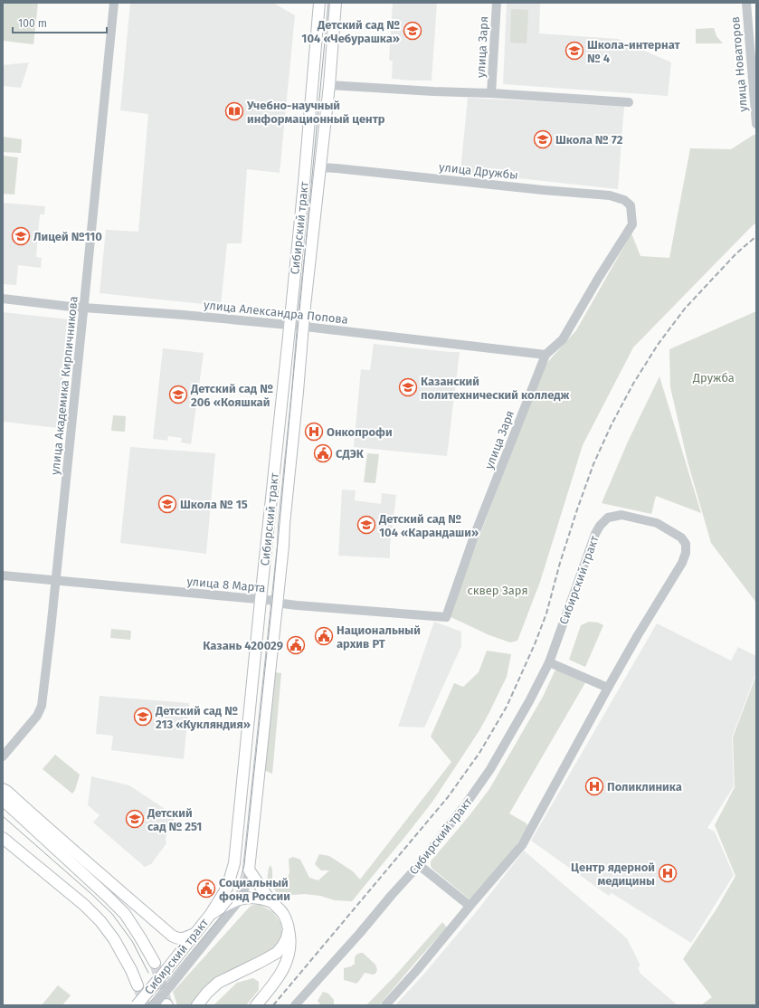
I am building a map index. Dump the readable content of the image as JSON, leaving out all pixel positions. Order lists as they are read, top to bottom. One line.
{"streets":{"main road":["Сибирский тракт"],"street":["улица Заря","улица Новаторов","улица Дружбы","улица Александра Попова","улица Академика Кирпичникова","улица 8 Марта"]},"crossings":[["улица Заря","улица Дружбы"],["улица Заря","улица Александра Попова"],["улица Заря","улица 8 Марта"],["улица Дружбы","Сибирский тракт"],["Сибирский тракт","улица Александра Попова"],["Сибирский тракт","улица 8 Марта"],["улица Александра Попова","улица Академика Кирпичникова"],["улица Академика Кирпичникова","улица 8 Марта"]],"parks":["Дружба","сквер Заря"],"places":{"school or university":["Детский сад № 104 «Чебурашка»","Школа-интернат № 4","Школа № 72","Лицей №110","Казанский политехнический колледж","Детский сад № 206 «Кояшкай","Школа № 15","Детский сад № 104 «Карандаши»","Детский сад № 213 «Кукляндия»","Детский сад № 251"],"library":["Учебно-научный информационный центр"],"hospital":["Онкопрофи","Поликлиника","Центр ядерной медицины"],"public building":["СДЭК","Национальный архив РТ","Казань 420029","Социальный фонд России"]},"scale_bar":"100 m"}
